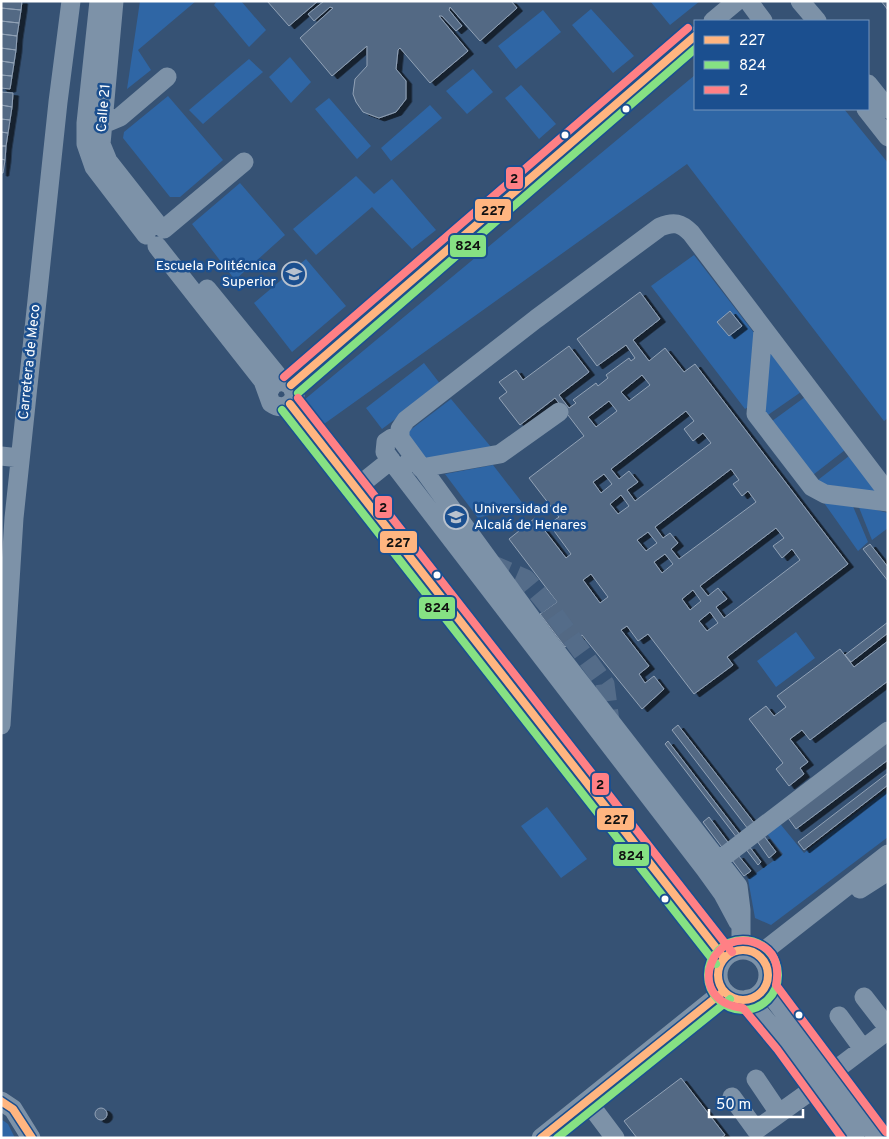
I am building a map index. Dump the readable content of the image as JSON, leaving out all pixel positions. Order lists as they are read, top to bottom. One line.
{"streets":{"street":["Calle 21","Carretera de Meco"]},"places":{"school or university":["Escuela Politécnica Superior","Universidad de Alcalá de Henares"]},"lines":["transit line 2","transit line 227","transit line 824"],"legend":["227","824","2"],"scale_bar":"50 m"}
